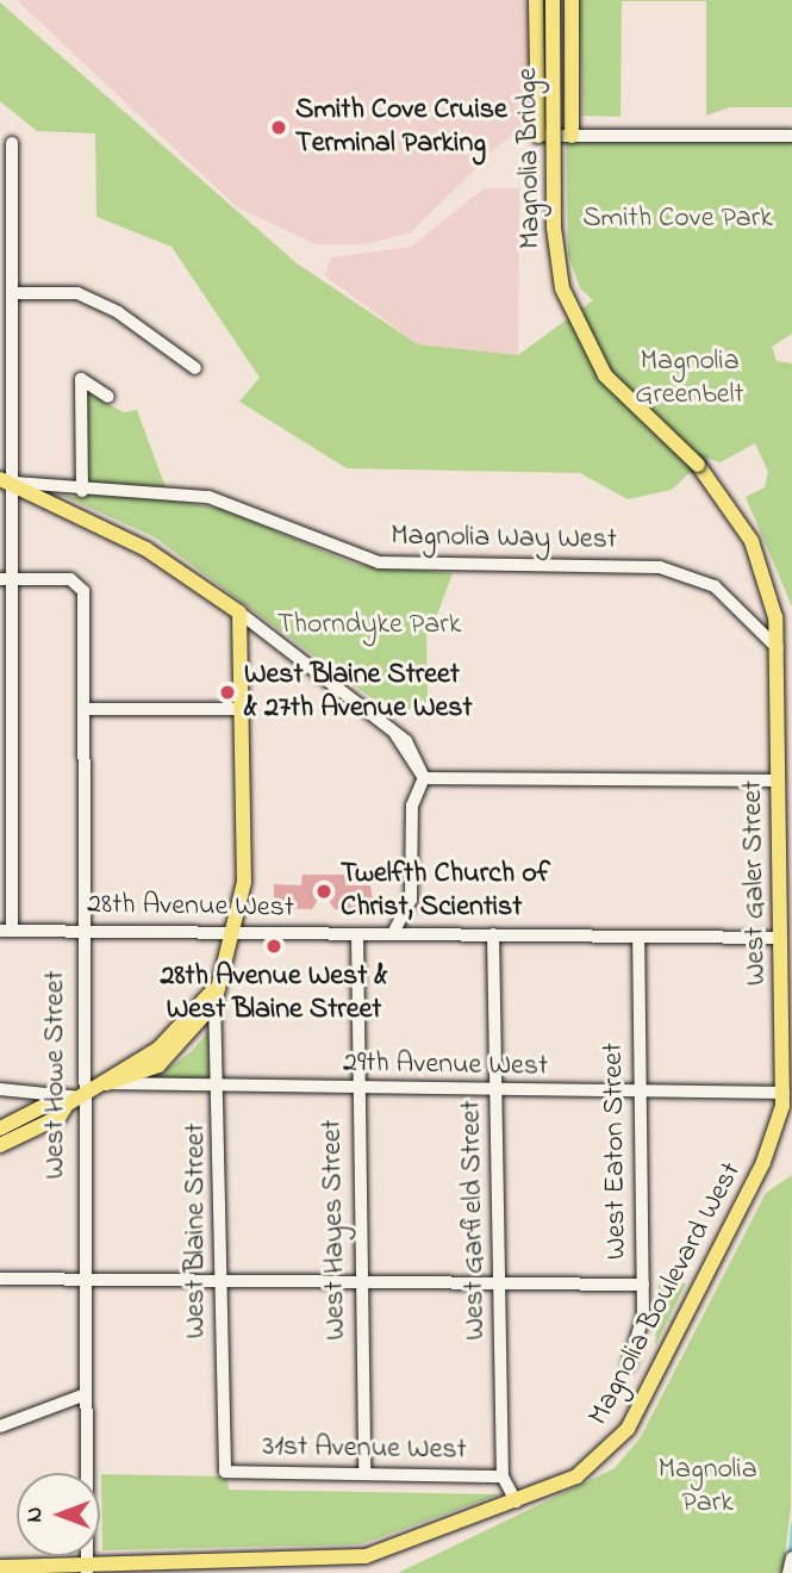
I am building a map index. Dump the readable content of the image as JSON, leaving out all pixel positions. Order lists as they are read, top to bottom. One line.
{"streets":{"main road":["Magnolia Bridge","West Galer Street","Magnolia Boulevard West"],"street":["Magnolia Way West","28th Avenue West","29th Avenue West","West Howe Street","West Eaton Street","West Garfield Street","West Hayes Street","West Blaine Street","31st Avenue West"]},"crossings":[["Magnolia Bridge","Magnolia Way West"],["Magnolia Bridge","West Galer Street"],["Magnolia Way West","West Galer Street"],["West Galer Street","28th Avenue West"],["West Galer Street","29th Avenue West"],["West Galer Street","Magnolia Boulevard West"],["28th Avenue West","West Howe Street"],["28th Avenue West","West Eaton Street"],["28th Avenue West","West Garfield Street"],["28th Avenue West","West Hayes Street"],["29th Avenue West","West Eaton Street"],["29th Avenue West","West Garfield Street"],["29th Avenue West","West Hayes Street"],["29th Avenue West","West Blaine Street"],["West Howe Street","Magnolia Boulevard West"],["West Garfield Street","Magnolia Boulevard West"],["West Garfield Street","31st Avenue West"],["West Hayes Street","31st Avenue West"],["West Blaine Street","31st Avenue West"]],"parks":["Smith Cove Park","Magnolia Greenbelt","Thorndyke Park","Magnolia Park"],"places":["Smith Cove Cruise Terminal Parking","West Blaine Street & 27th Avenue West","Twelfth Church of Christ, Scientist","28th Avenue West & West Blaine Street"],"north":"left"}
